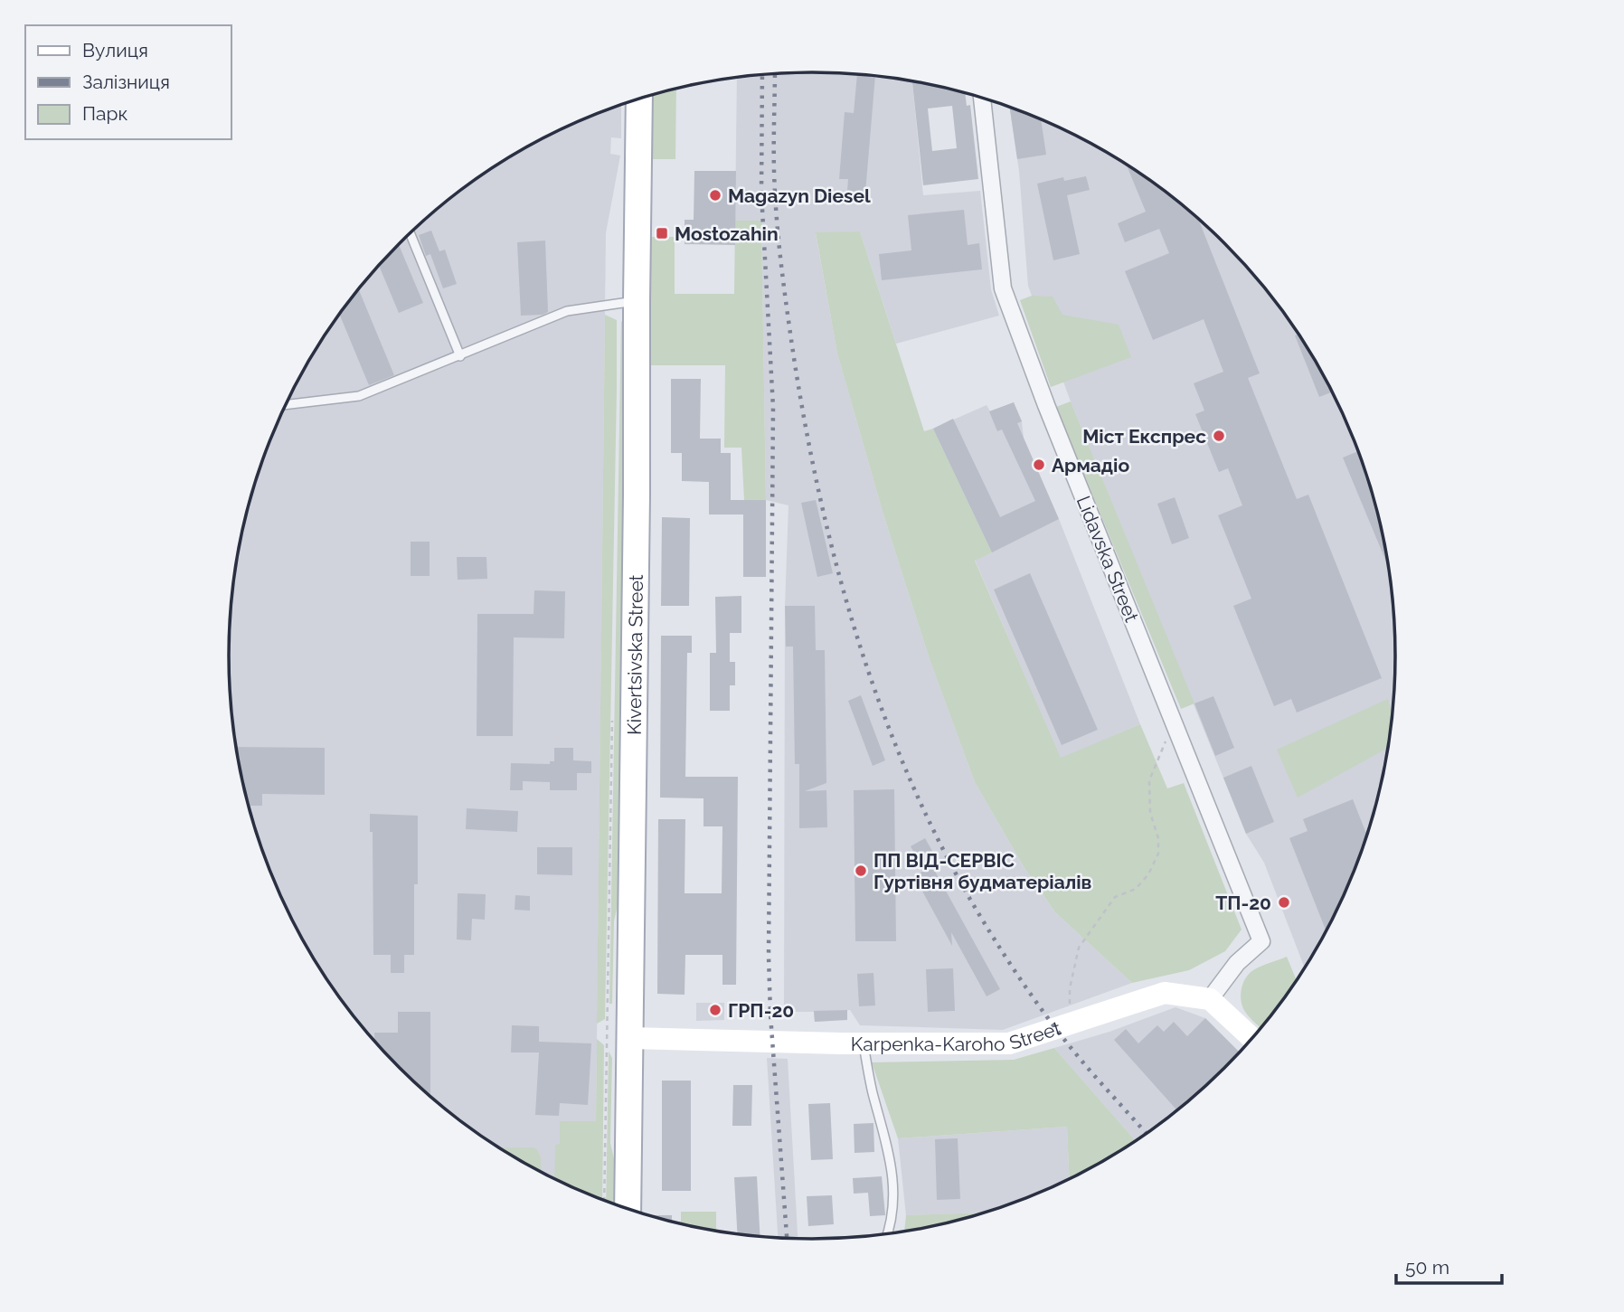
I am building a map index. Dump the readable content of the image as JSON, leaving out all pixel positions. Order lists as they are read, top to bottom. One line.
{"streets":{"main road":["Kivertsivska Street","Karpenka-Karoho Street"],"street":["Lidavska Street"]},"crossings":[["Lidavska Street","Karpenka-Karoho Street"],["Kivertsivska Street","Karpenka-Karoho Street"]],"places":{"other":["Magazyn Diesel","Міст Експрес","Армадіо","ПП ВІД-СЕРВІС Гуртівня будматеріалів","ТП-20","ГРП-20"],"transit":["Mostozahin"]},"legend":["Вулиця","Залізниця","Парк"],"scale_bar":"50 m"}
